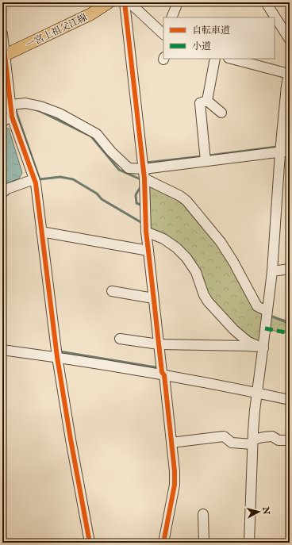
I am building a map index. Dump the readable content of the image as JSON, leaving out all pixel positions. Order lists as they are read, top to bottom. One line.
{"streets":{"main road":["一宮上祖父江線"]},"legend":["自転車道","小道"],"north":"right"}
